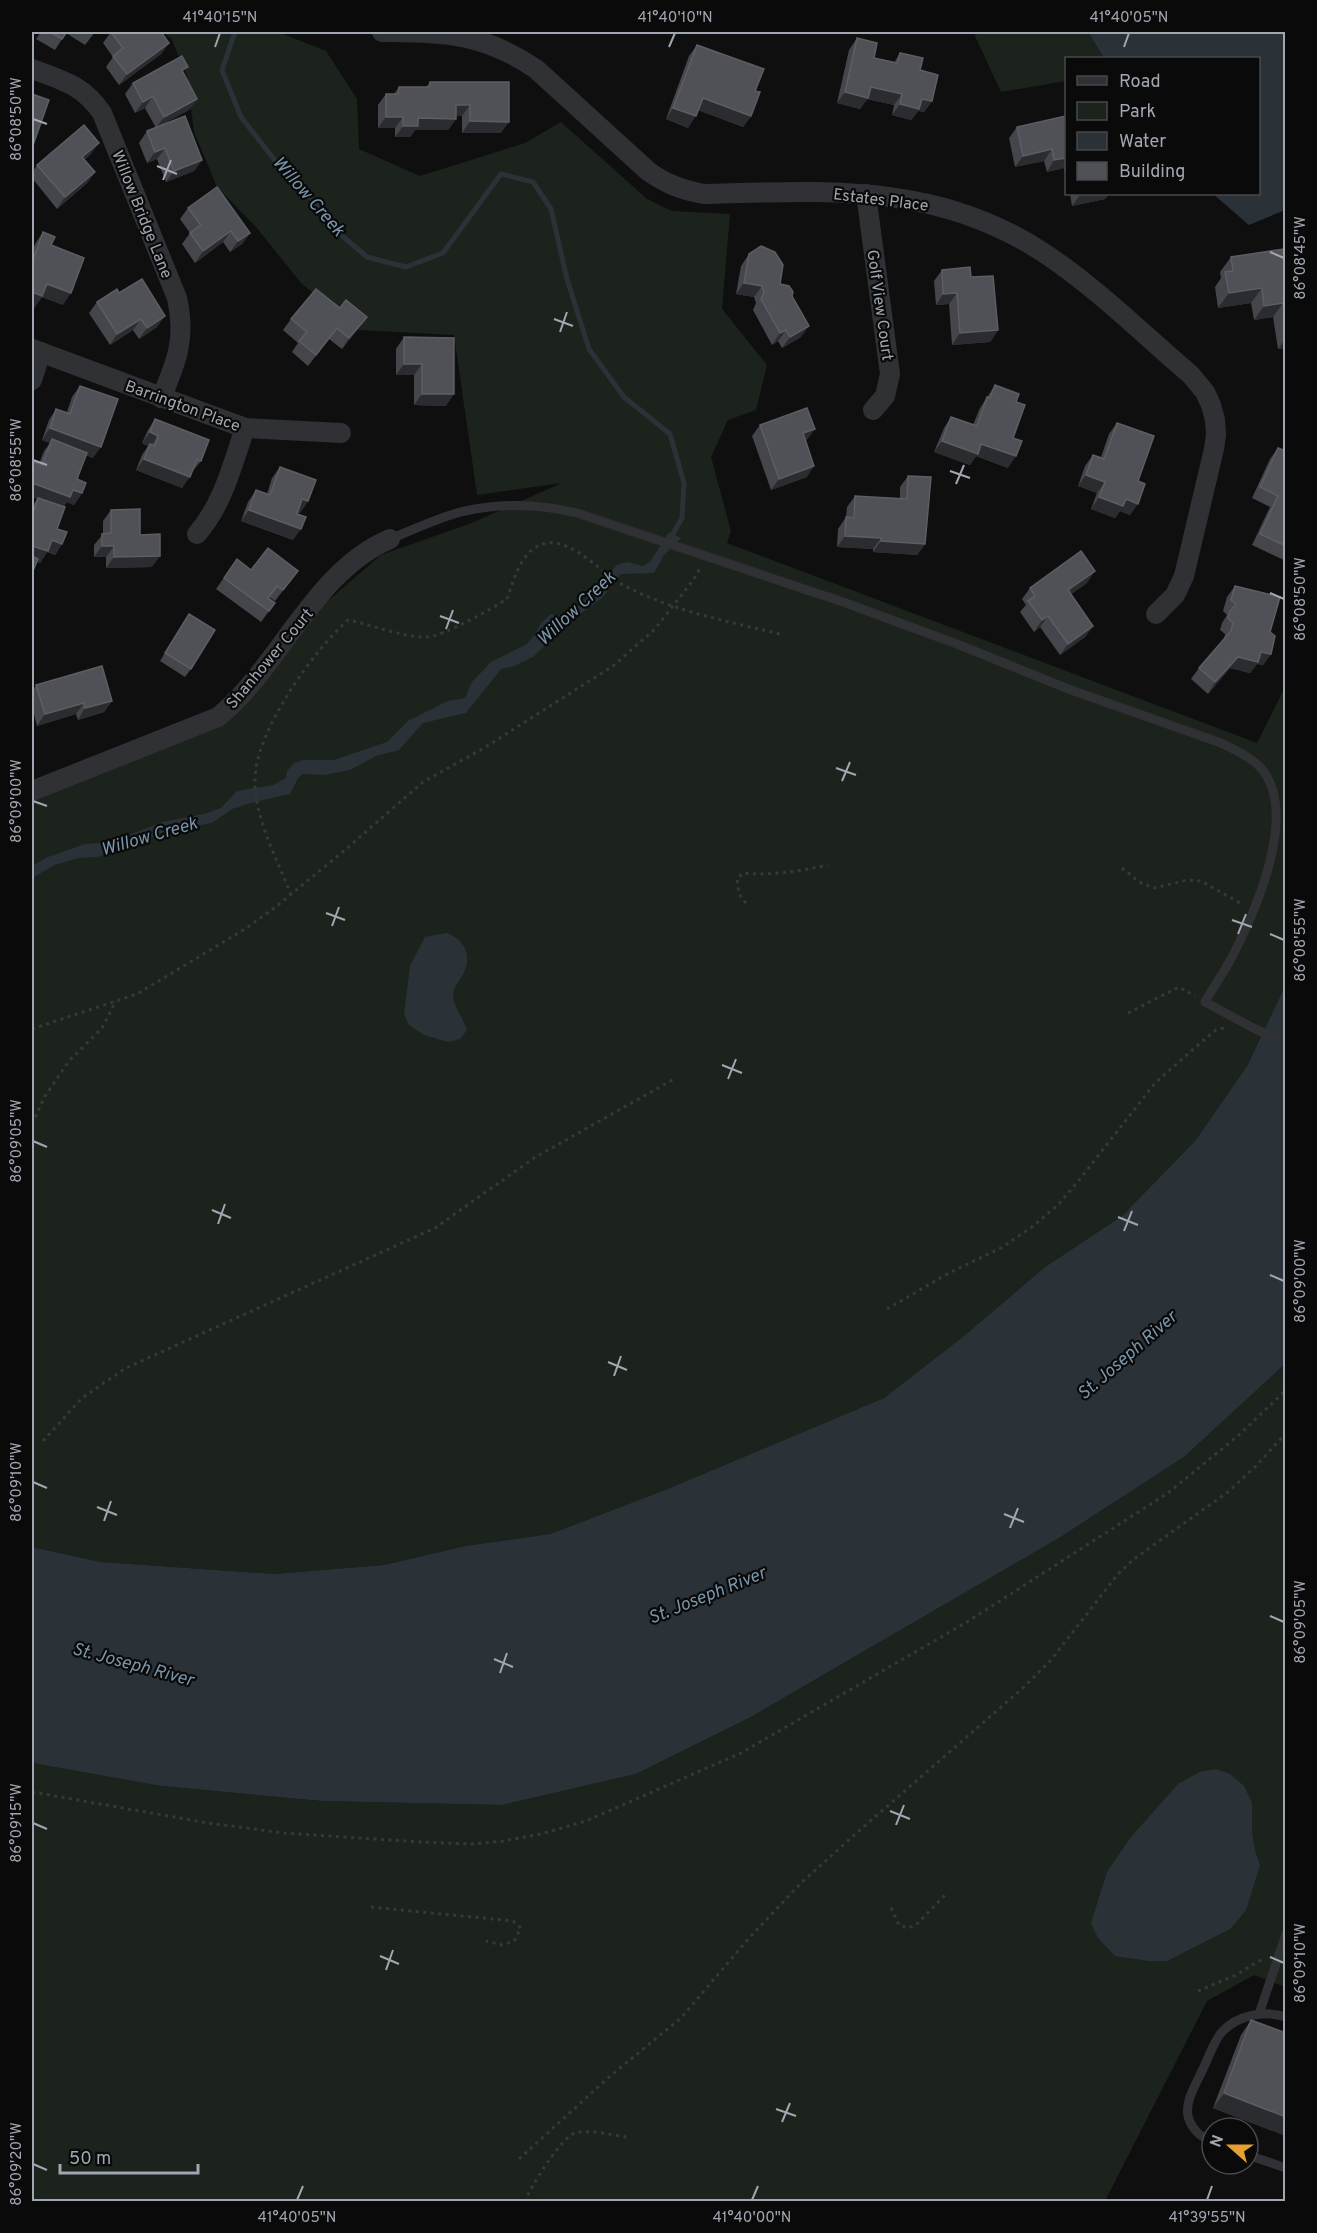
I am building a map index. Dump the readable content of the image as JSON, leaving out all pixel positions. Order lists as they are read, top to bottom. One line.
{"streets":{"street":["Estates Place","Willow Bridge Lane","Golf View Court","Barrington Place","Shanhower Court"]},"crossings":[["Estates Place","Golf View Court"],["Willow Bridge Lane","Barrington Place"]],"water":["Willow Creek","St. Joseph River"],"legend":["Road","Park","Water","Building"],"scale_bar":"50 m","north":"left","coordinates":["41°40'15\"N","41°40'10\"N","41°40'05\"N","86°08'50\"W","86°08'45\"W","86°08'55\"W","86°09'00\"W","86°09'05\"W","86°09'10\"W","86°09'15\"W","86°09'20\"W","41°40'00\"N","41°39'55\"N"]}
